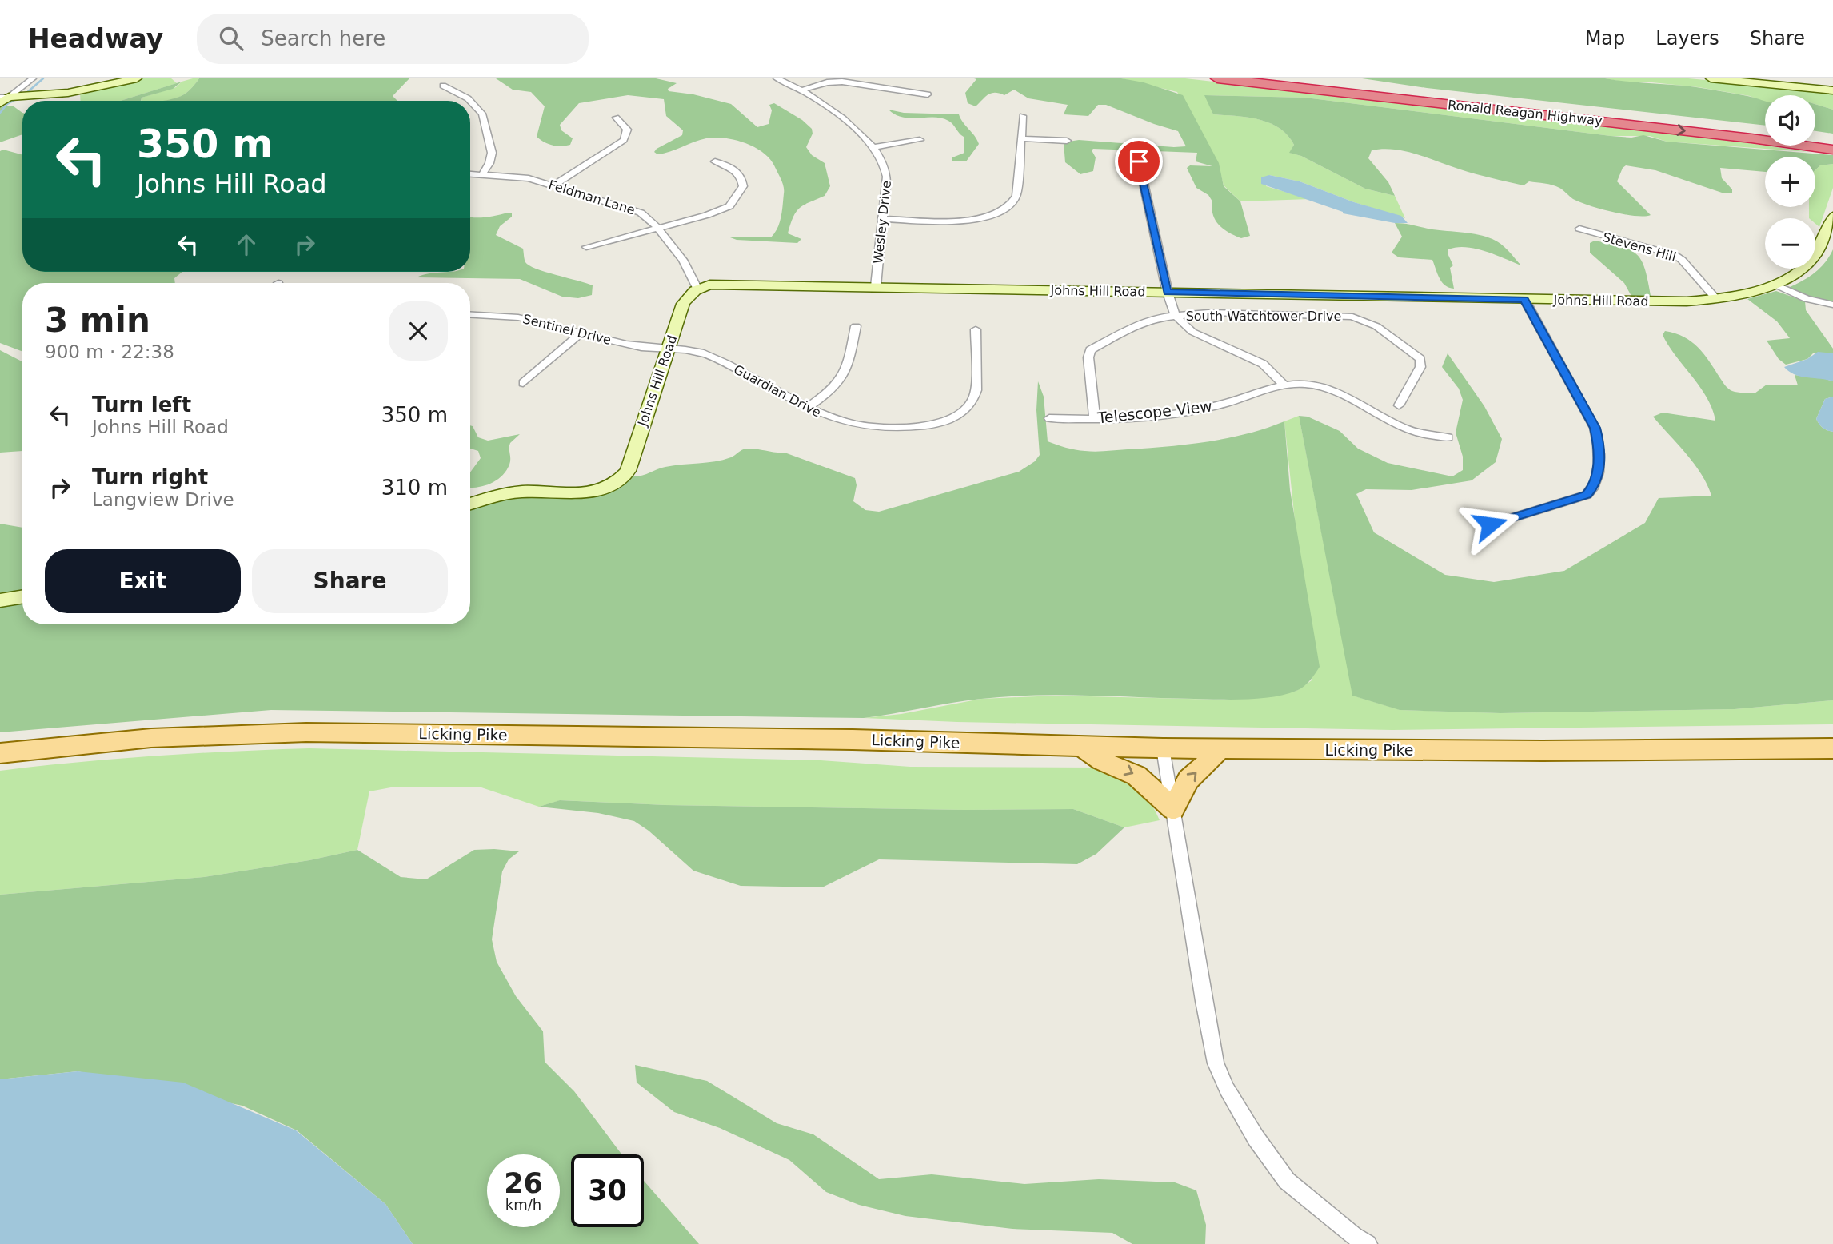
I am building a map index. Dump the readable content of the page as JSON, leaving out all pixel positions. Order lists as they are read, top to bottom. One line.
{"streets":{"highway":["Ronald Reagan Highway"],"main road":["Johns Hill Road","Licking Pike"],"street":["Feldman Lane","Wesley Drive","Stevens Hill","South Watchtower Drive","Sentinel Drive","Guardian Drive","Telescope View"]},"crossings":[["Feldman Lane","Johns Hill Road"],["Wesley Drive","Johns Hill Road"],["Stevens Hill","Johns Hill Road"],["Johns Hill Road","Sentinel Drive"],["Johns Hill Road","Guardian Drive"],["Sentinel Drive","Guardian Drive"]],"page":{"header":"Headway","search":"Search here","nav":["Map","Layers","Share"],"map_buttons":["+","−"],"turn":["350 m","Johns Hill Road"],"heading":["3 min","900 m · 22:38"],"list":[{"name":"Turn left","note":"Johns Hill Road","value":"350 m"},{"name":"Turn right","note":"Langview Drive","value":"310 m"}],"buttons":["Exit","Share"],"speed":"26 km/h","limit":"30"}}
